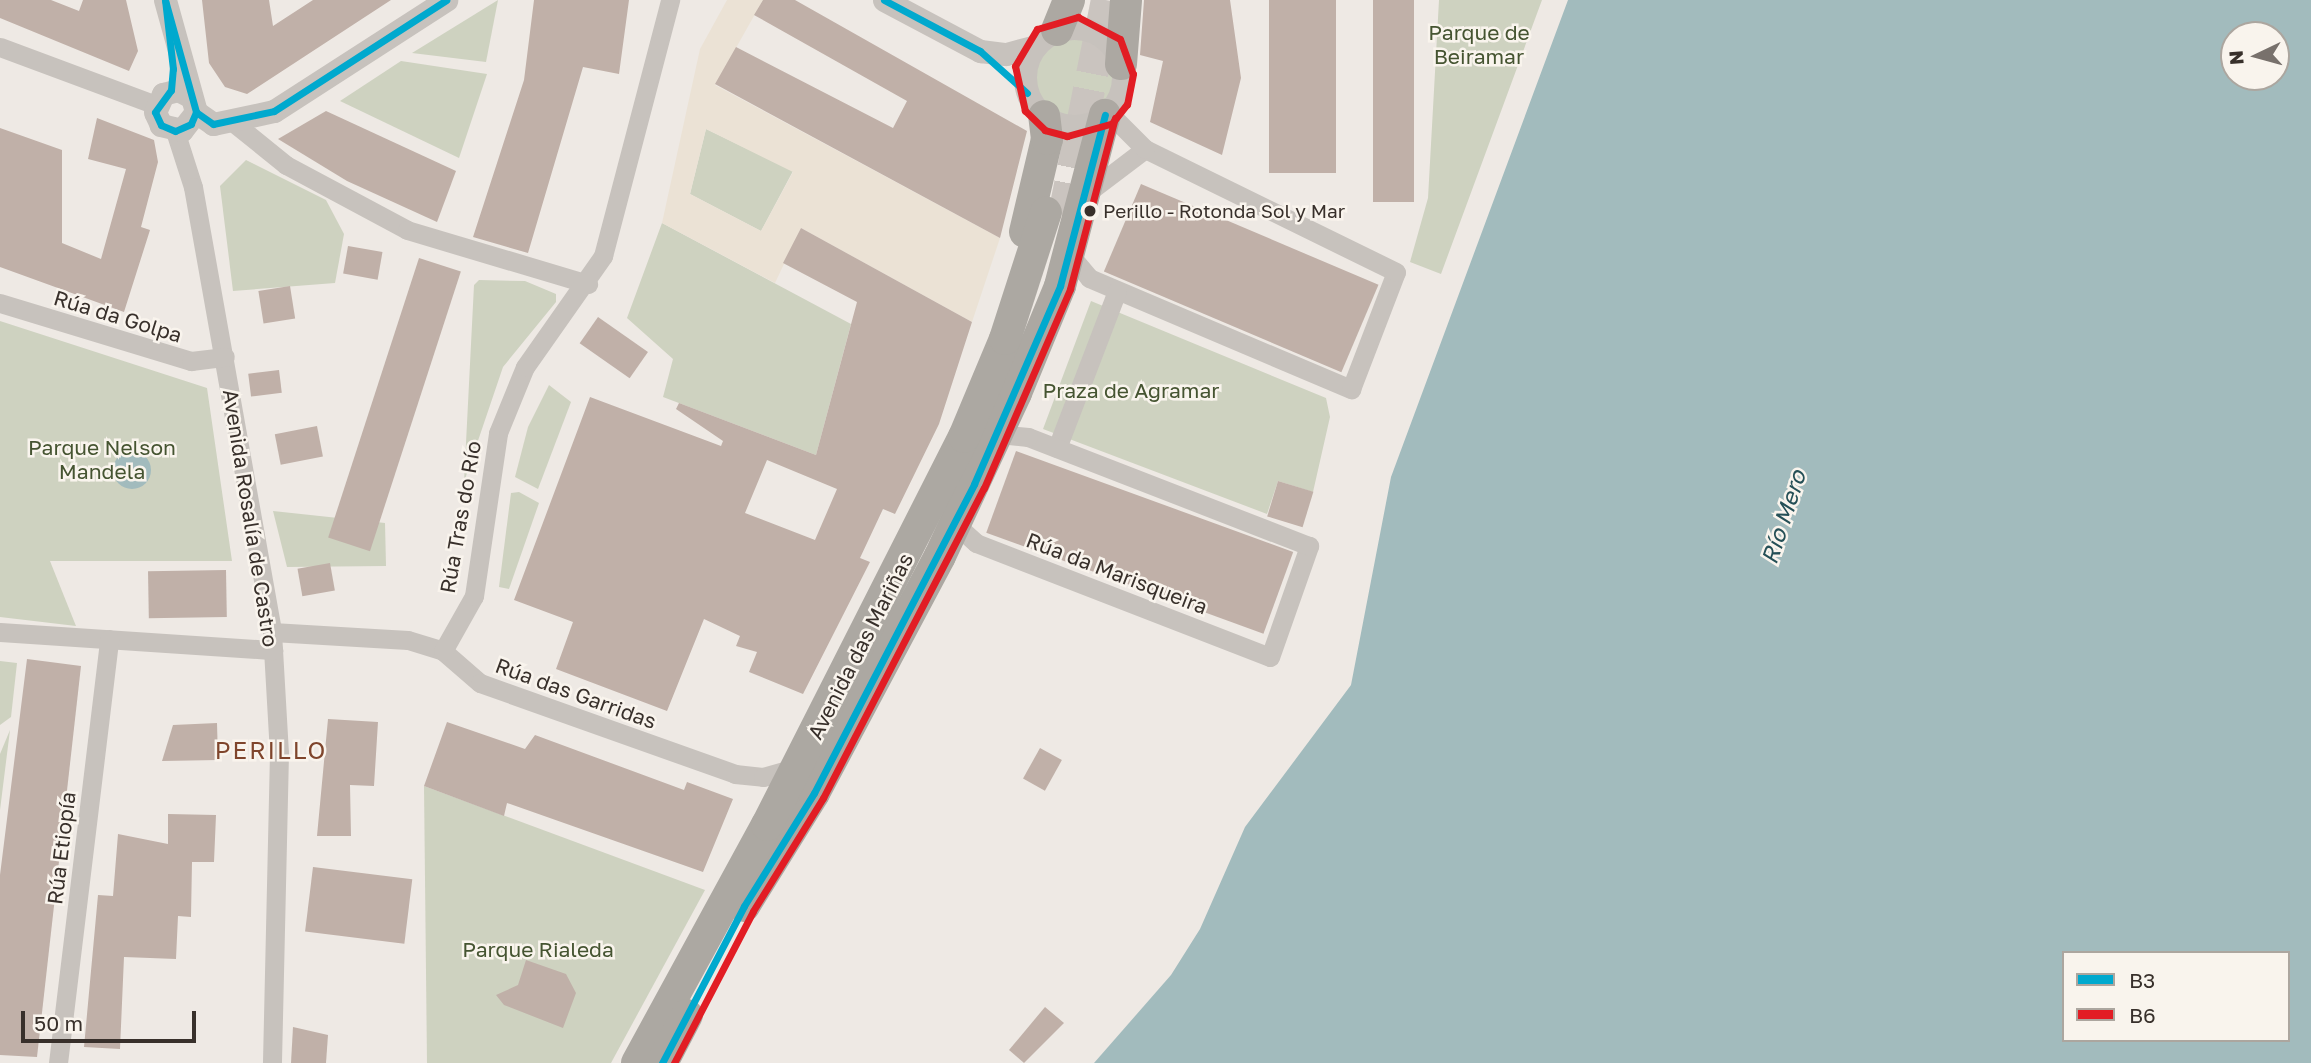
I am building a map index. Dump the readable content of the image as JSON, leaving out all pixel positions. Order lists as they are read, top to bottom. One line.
{"streets":{"highway":["Avenida das Mariñas"],"street":["Rúa da Golpa","Rúa Tras do Río","Avenida Rosalía de Castro","Rúa da Marisqueira","Rúa das Garridas","Rúa Etiopía"]},"crossings":[["Rúa da Golpa","Avenida Rosalía de Castro"],["Rúa Tras do Río","Rúa das Garridas"],["Avenida Rosalía de Castro","Rúa das Garridas"]],"districts":["PERILLO"],"water":["Río Mero"],"parks":["Parque de Beiramar","Praza de Agramar","Parque Nelson Mandela","Parque Rialeda"],"places":["Perillo - Rotonda Sol y Mar"],"lines":["transit line B3","transit line B6"],"legend":["B3","B6"],"scale_bar":"50 m","north":"left"}
